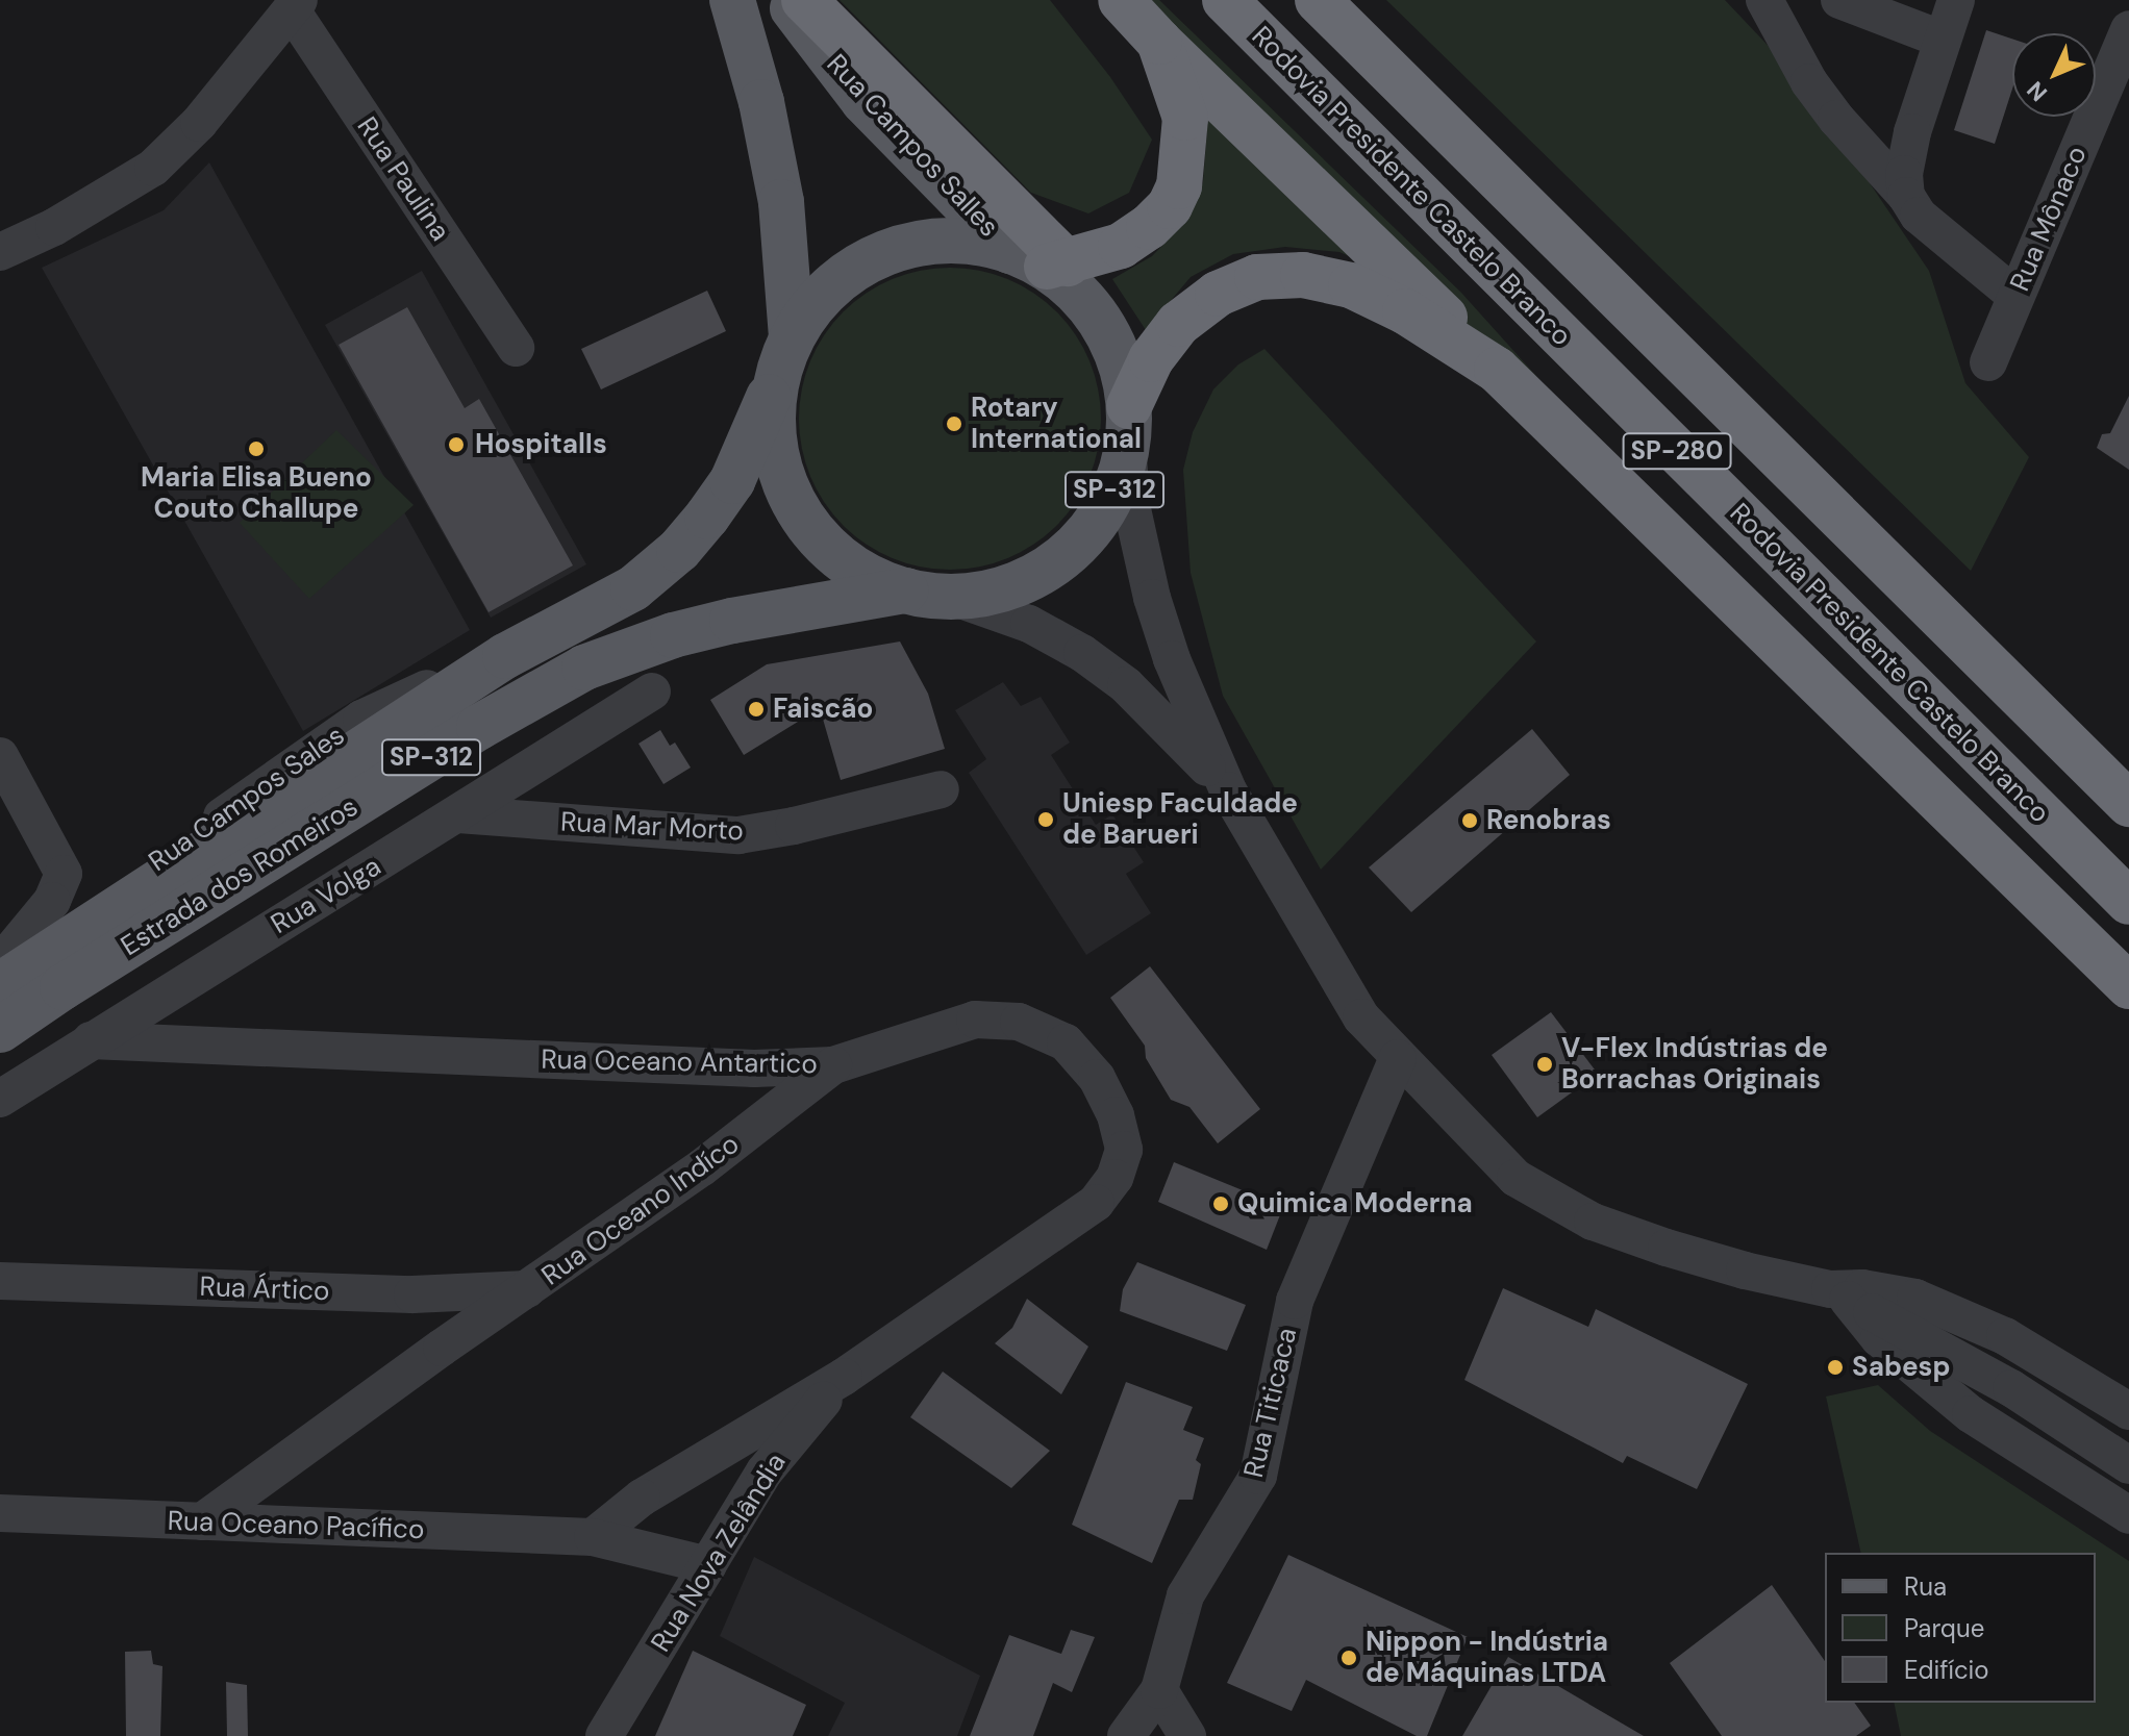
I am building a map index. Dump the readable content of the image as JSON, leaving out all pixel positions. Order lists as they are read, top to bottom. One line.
{"streets":{"highway":["Rodovia Presidente Castelo Branco","SP-280"],"main road":["Rua Campos Salles","SP-312","Estrada dos Romeiros"],"street":["Rua Paulina","Rua Mônaco","Rua Mar Morto","Rua Volga","Rua Oceano Antartico","Rua Oceano Indíco","Rua Ártico","Rua Titicaca","Rua Oceano Pacífico","Rua Nova Zelândia"]},"crossings":[["Rua Campos Salles","SP-312"],["Rua Campos Salles","Estrada dos Romeiros"],["SP-312","Estrada dos Romeiros"],["Rua Mar Morto","Rua Volga"],["Rua Volga","Rua Oceano Antartico"],["Rua Oceano Antartico","Rua Oceano Indíco"],["Rua Oceano Antartico","Rua Nova Zelândia"],["Rua Oceano Indíco","Rua Ártico"],["Rua Oceano Indíco","Rua Oceano Pacífico"],["Rua Oceano Pacífico","Rua Nova Zelândia"]],"places":["Rotary International","HospitalIs","Maria Elisa Bueno Couto Challupe","Faiscão","Uniesp Faculdade de Barueri","Renobras","V-Flex Indústrias de Borrachas Originais","Quimica Moderna","Sabesp","Nippon - Indústria de Máquinas LTDA"],"legend":["Rua","Parque","Edifício"],"north":"bottom left"}
